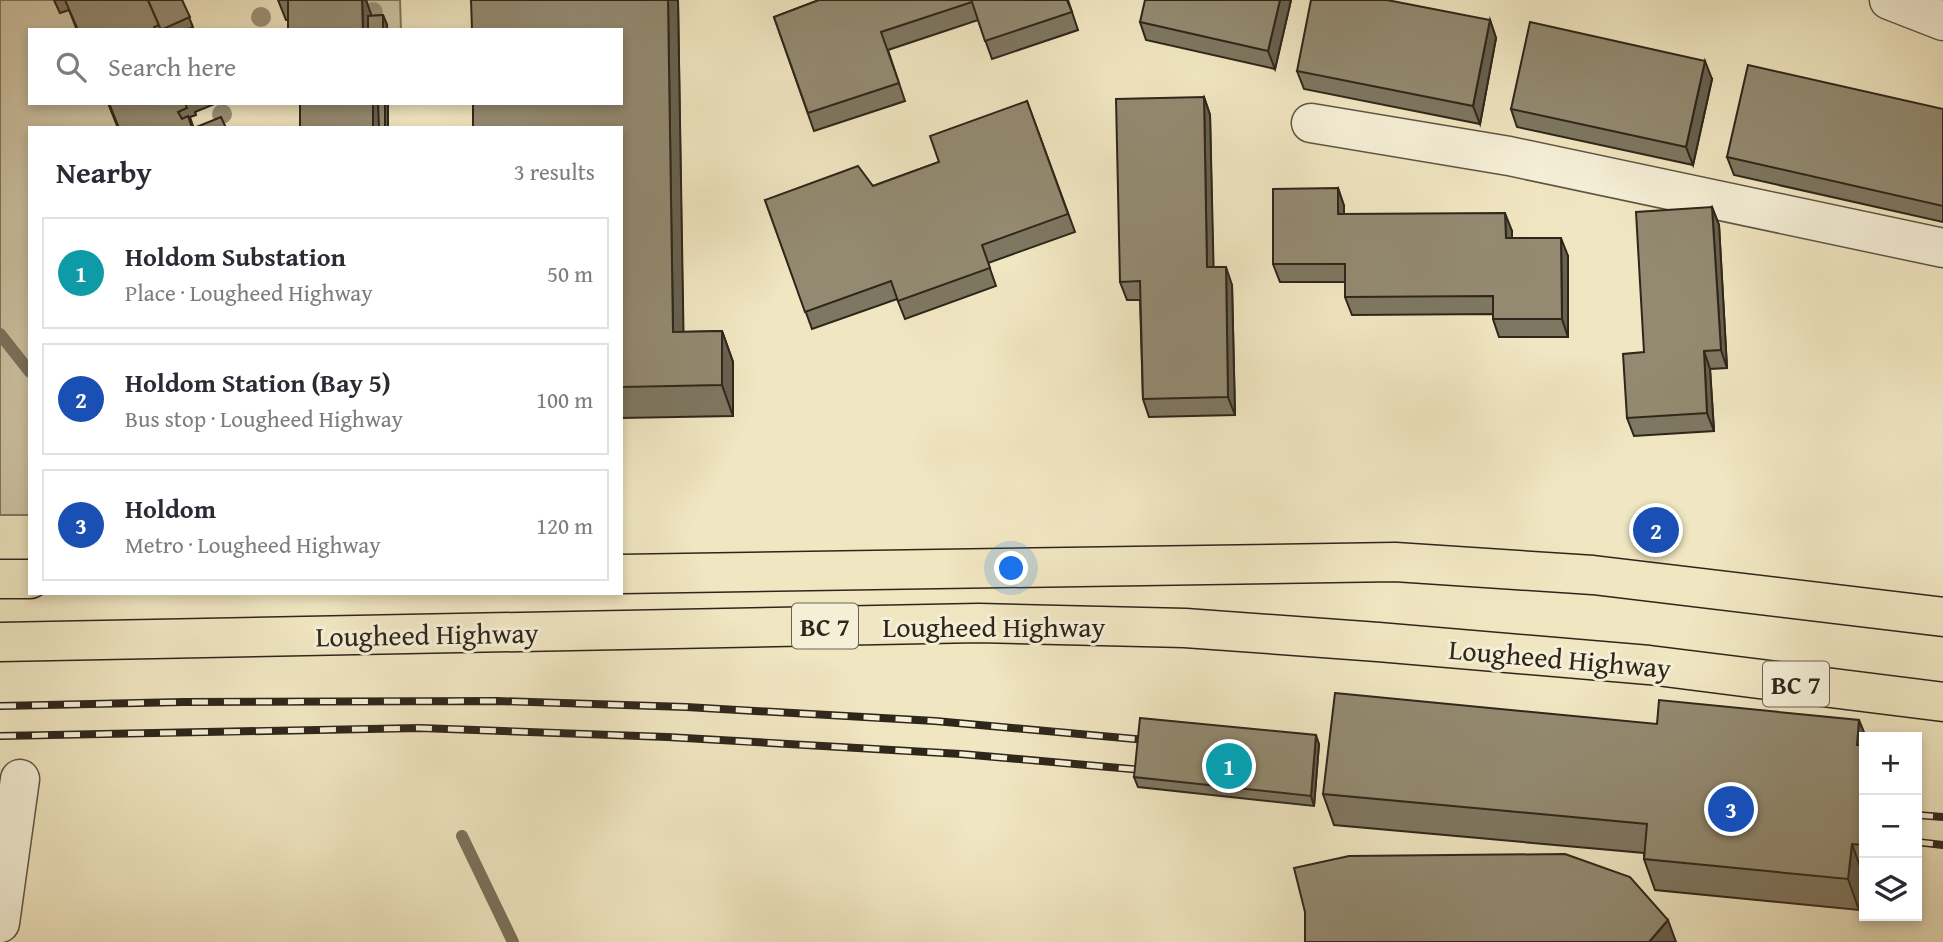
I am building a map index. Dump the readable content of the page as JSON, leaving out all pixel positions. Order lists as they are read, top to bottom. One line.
{"streets":{"main road":["BC 7","Lougheed Highway"]},"page":{"search":"Search here","heading":["Nearby","3 results"],"list":[{"mark":"1","name":"Holdom Substation","note":"Place · Lougheed Highway","value":"50 m"},{"mark":"2","name":"Holdom Station (Bay 5)","note":"Bus stop · Lougheed Highway","value":"100 m"},{"mark":"3","name":"Holdom","note":"Metro · Lougheed Highway","value":"120 m"}],"pins":["2","1","3"],"map_buttons":["+","−"]}}
